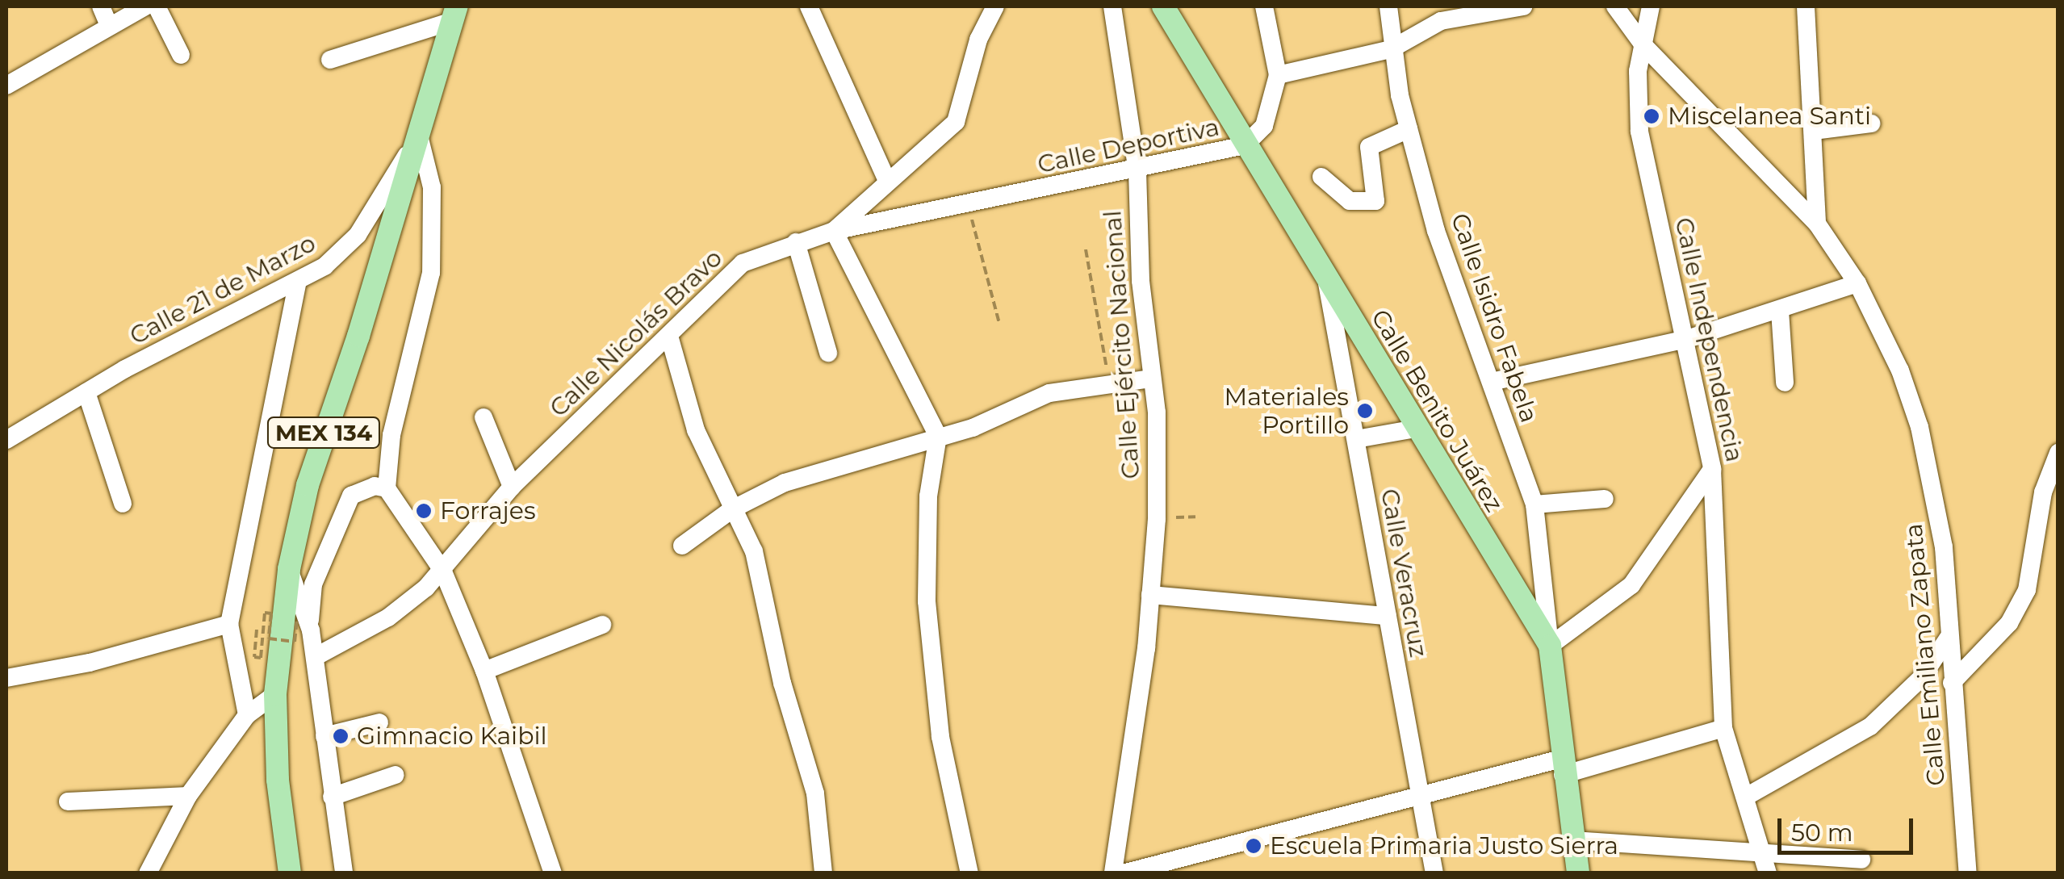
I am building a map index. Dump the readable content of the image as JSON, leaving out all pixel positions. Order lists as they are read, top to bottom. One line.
{"streets":{"main road":["Calle Benito Juárez","MEX 134"],"street":["Calle Deportiva","Calle 21 de Marzo","Calle Isidro Fabela","Calle Nicolás Bravo","Calle Independencia","Calle Ejército Nacional","Calle Veracruz","Calle Emiliano Zapata"]},"crossings":[["Calle Deportiva","Calle Nicolás Bravo"],["Calle Deportiva","Calle Ejército Nacional"],["Calle Deportiva","Calle Benito Juárez"],["Calle 21 de Marzo","MEX 134"],["Calle Isidro Fabela","Calle Benito Juárez"],["Calle Independencia","Calle Emiliano Zapata"],["Calle Benito Juárez","Calle Veracruz"]],"places":["Miscelanea Santi","Materiales Portillo","Forrajes","Gimnacio Kaibil","Escuela Primaria Justo Sierra"],"scale_bar":"50 m"}
